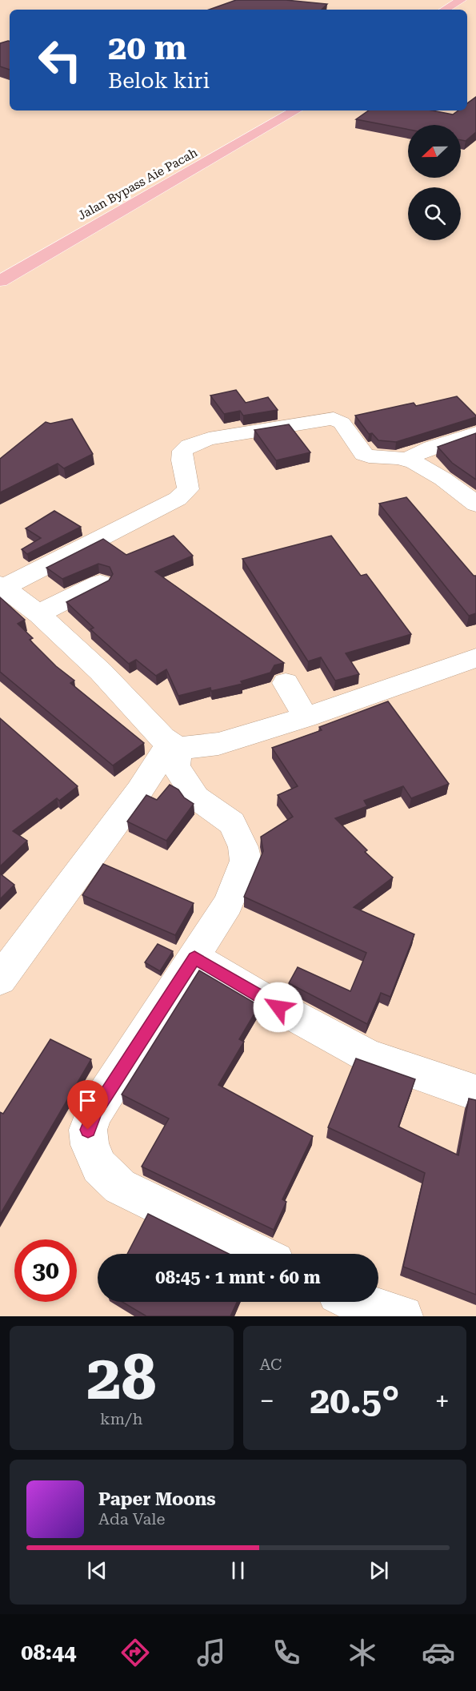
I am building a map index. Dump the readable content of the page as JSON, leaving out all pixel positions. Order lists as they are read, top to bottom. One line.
{"streets":{"highway":["Jalan Bypass Aie Pacah"]},"north":"left","page":{"turn":["20 m","Belok kiri"],"limit":"30","trip":"08:45 · 1 mnt · 60 m","tile":[["28","km/h"],"AC"],"heat":["−","20.5°","+"],"song":["Paper Moons","Ada Vale"],"tabs":"08:44"}}
